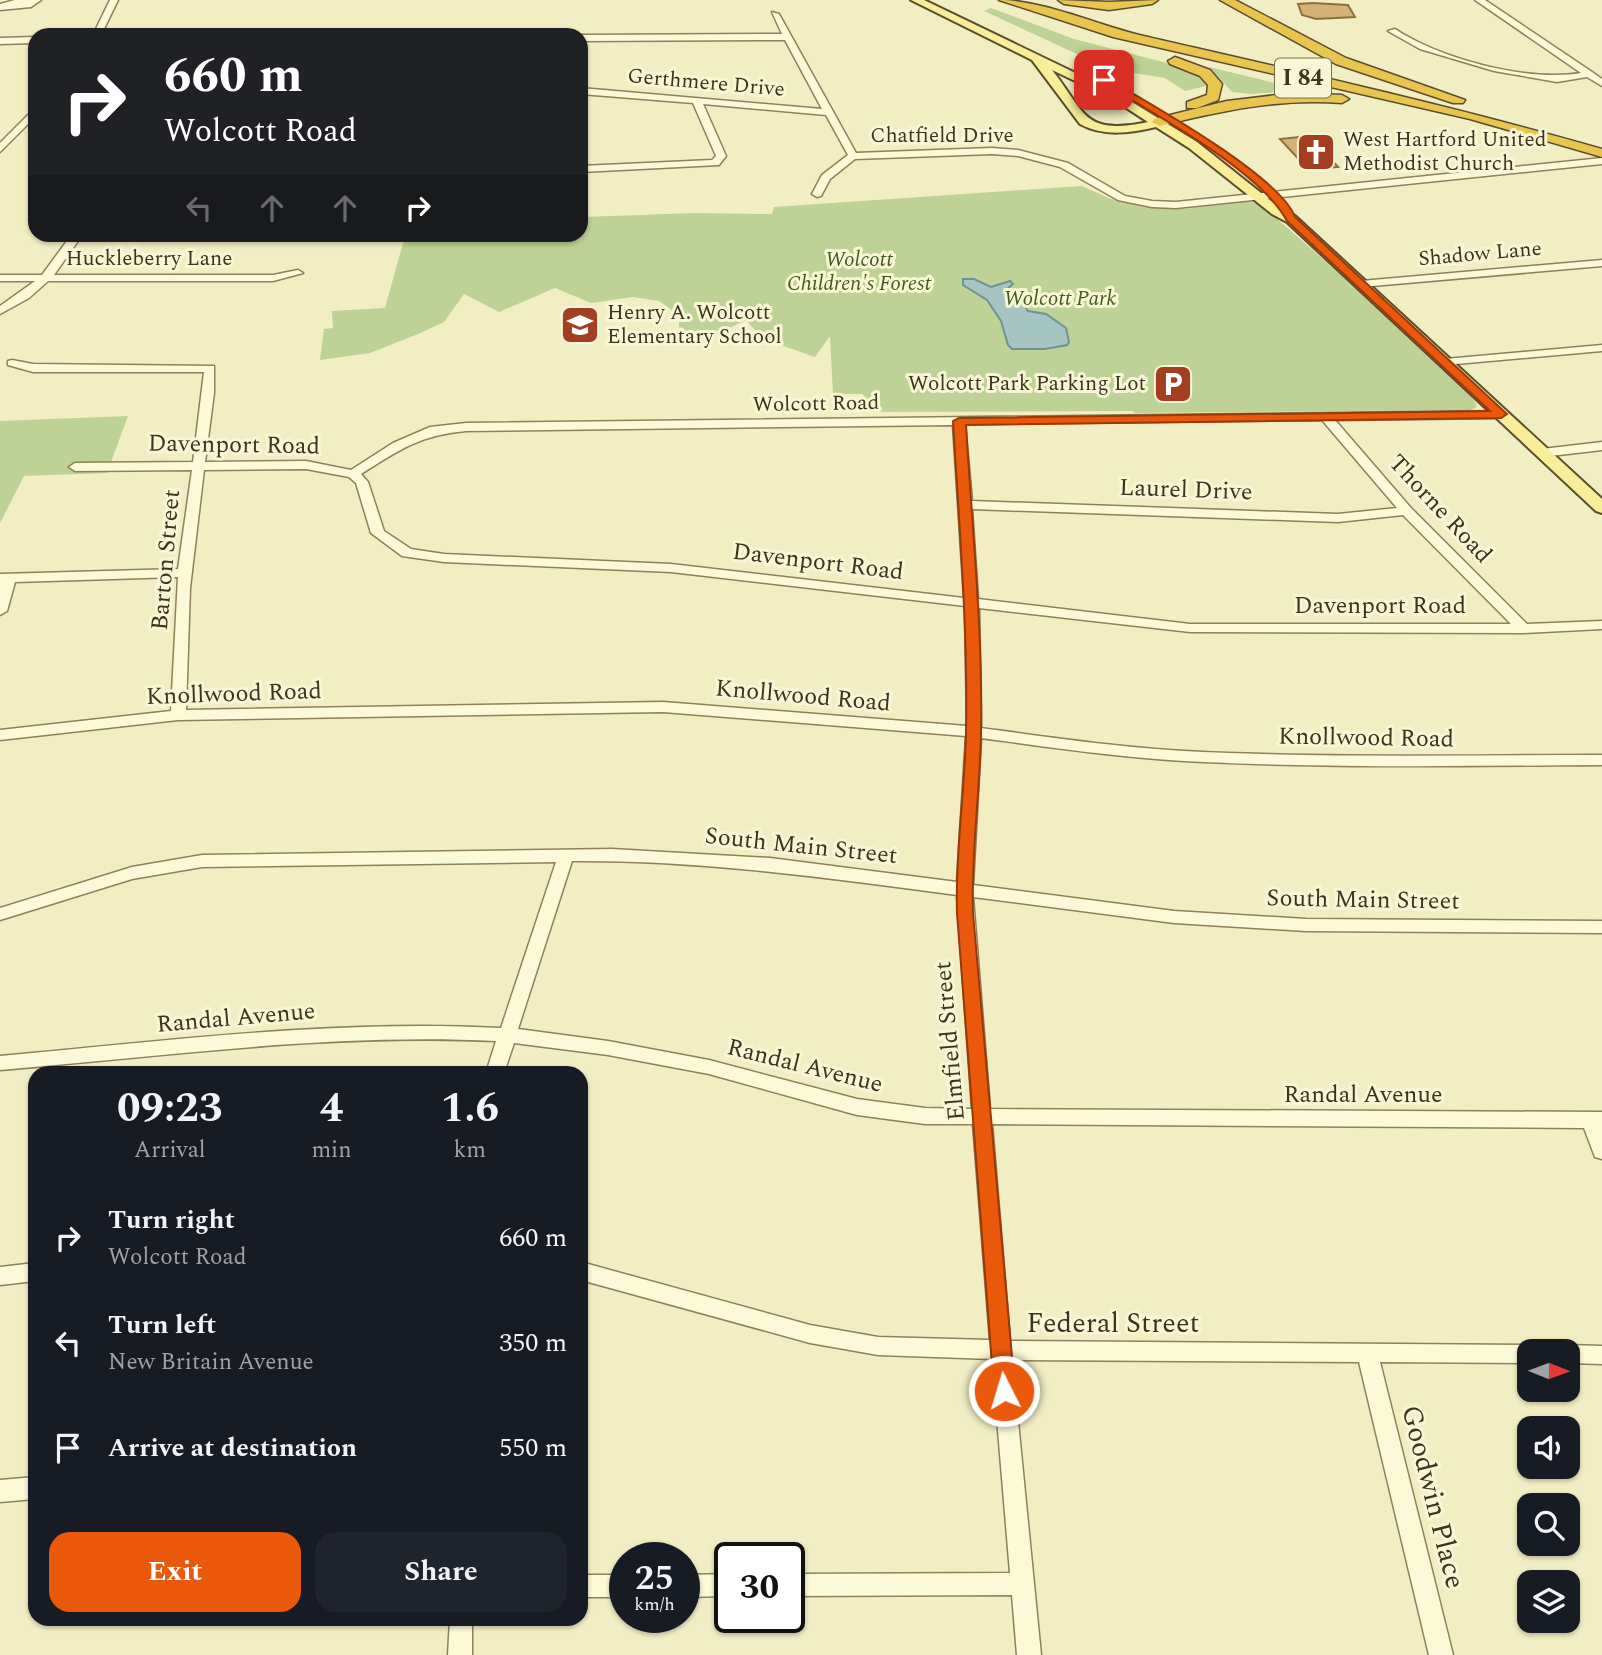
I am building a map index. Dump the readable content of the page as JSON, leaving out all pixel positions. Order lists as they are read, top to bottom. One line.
{"streets":{"highway":["I 84"],"street":["Gerthmere Drive","Chatfield Drive","Shadow Lane","Huckleberry Lane","Wolcott Road","Davenport Road","Laurel Drive","Thorne Road","Barton Street","Knollwood Road","South Main Street","Randal Avenue","Elmfield Street","Federal Street","Goodwin Place"]},"crossings":[["Wolcott Road","Davenport Road"],["Wolcott Road","Thorne Road"],["Wolcott Road","Elmfield Street"],["Davenport Road","Thorne Road"],["Davenport Road","Barton Street"],["Davenport Road","Elmfield Street"],["Laurel Drive","Thorne Road"],["Laurel Drive","Elmfield Street"],["Barton Street","Knollwood Road"],["Knollwood Road","Elmfield Street"],["South Main Street","Elmfield Street"],["Randal Avenue","Elmfield Street"],["Elmfield Street","Federal Street"],["Federal Street","Goodwin Place"]],"parks":["Wolcott Children's Forest","Wolcott Park"],"places":{"church":["West Hartford United Methodist Church"],"school or university":["Henry A. Wolcott Elementary School"],"parking":["Wolcott Park Parking Lot"]},"north":"right","page":{"turn":["660 m","Wolcott Road"],"eta":["09:23","Arrival","4","min","1.6","km"],"list":[{"name":"Turn right","note":"Wolcott Road","value":"660 m"},{"name":"Turn left","note":"New Britain Avenue","value":"350 m"},{"name":"Arrive at destination","value":"550 m"}],"buttons":["Exit","Share"],"speed":"25 km/h","limit":"30"}}
